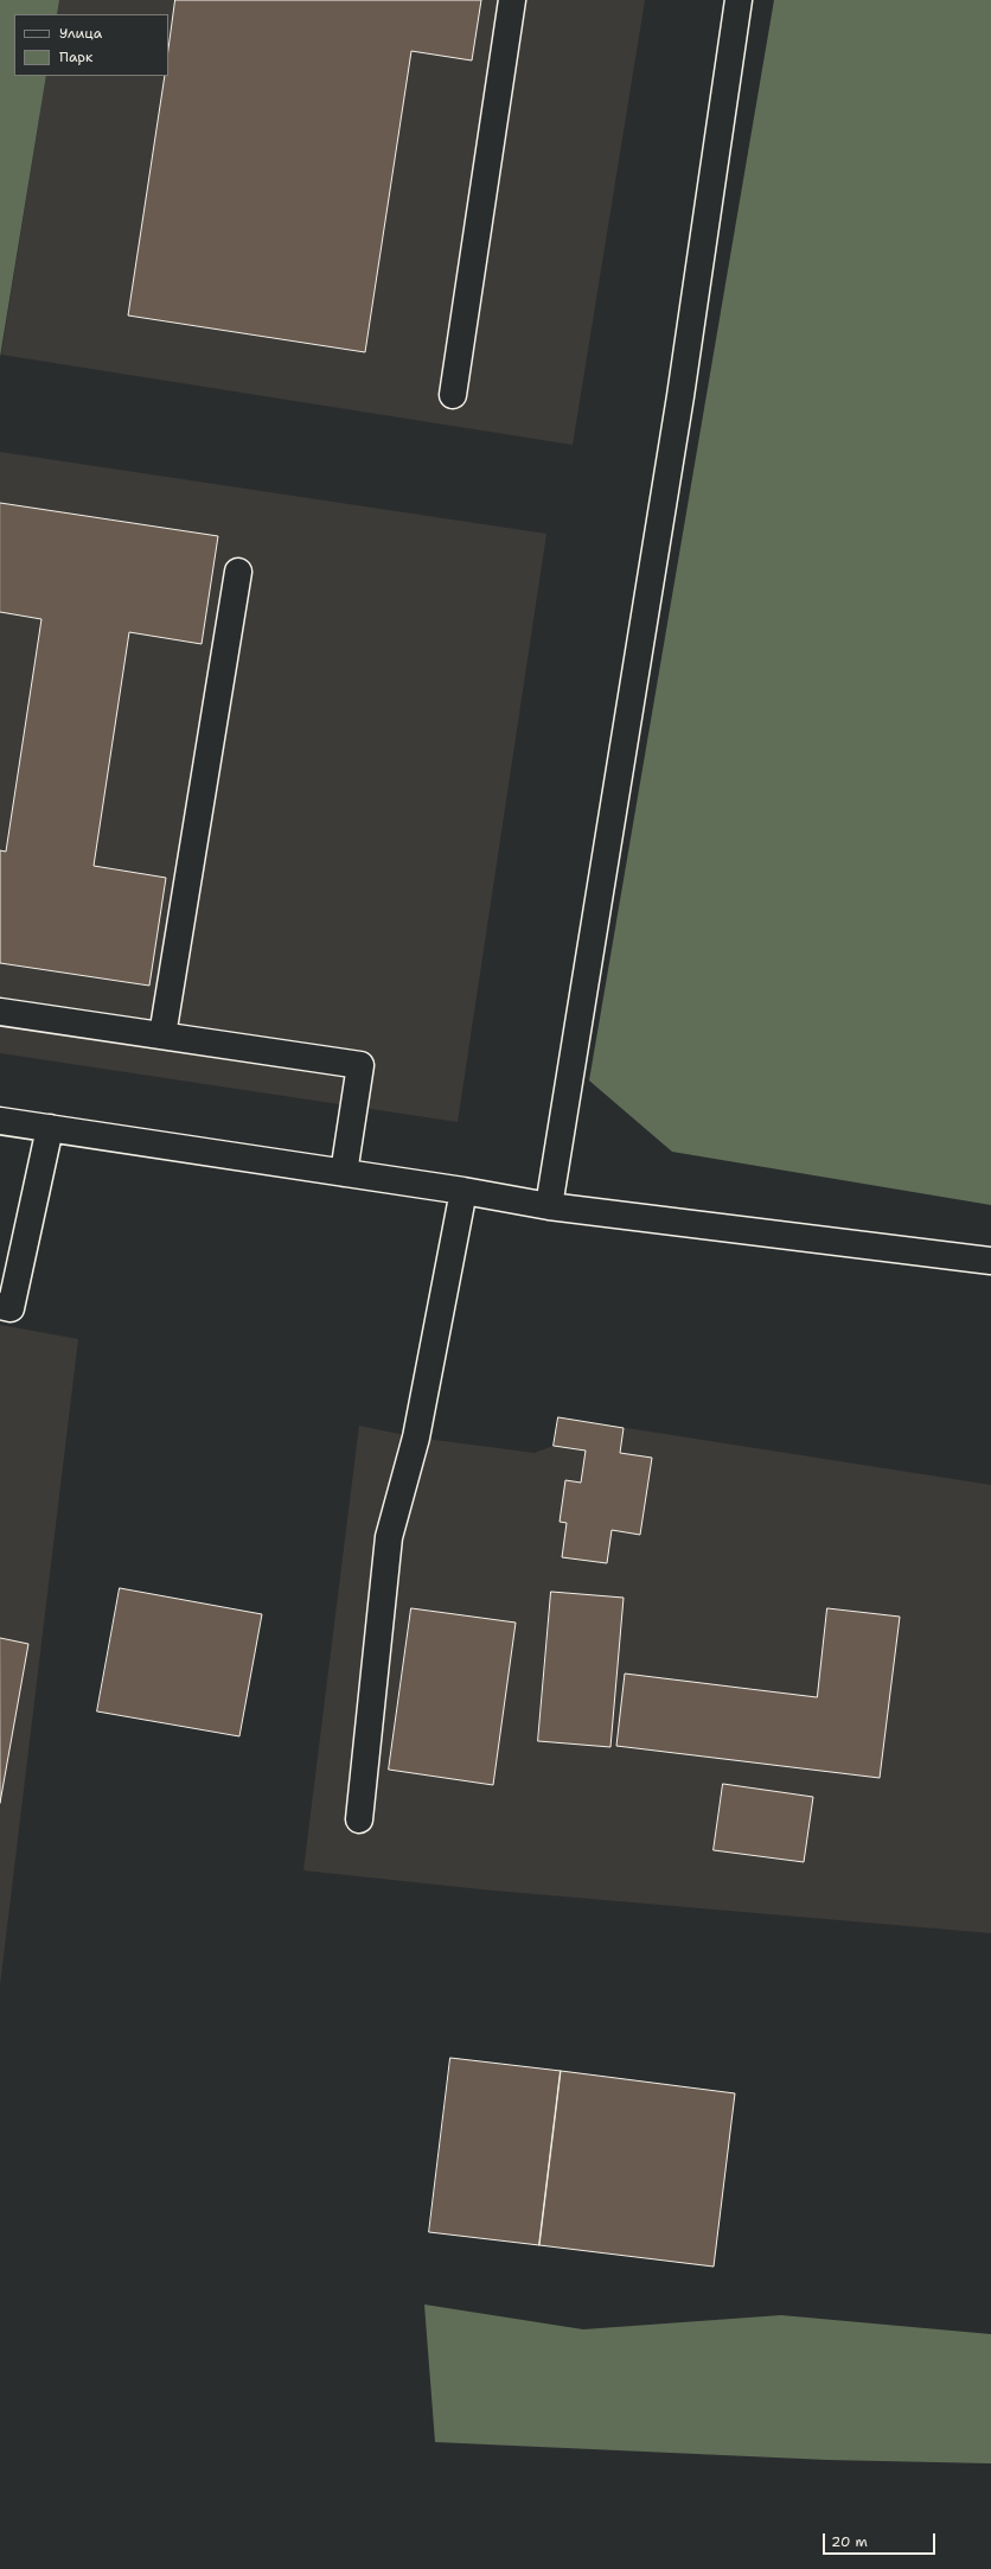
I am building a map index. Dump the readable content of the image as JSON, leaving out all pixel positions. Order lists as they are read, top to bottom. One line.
{"legend":["Улица","Парк"],"scale_bar":"20 m"}
